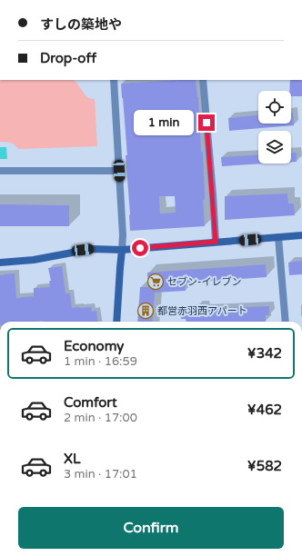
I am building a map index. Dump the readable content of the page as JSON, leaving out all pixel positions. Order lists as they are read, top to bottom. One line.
{"places":{"supermarket":["セブン-イレブン"],"building":["都営赤羽西アパート"]},"page":{"banner":["すしの築地や","Drop-off"],"bubble":"1 min","list":[{"name":"Economy","note":"1 min · 16:59","value":"¥342"},{"name":"Comfort","note":"2 min · 17:00","value":"¥462"},{"name":"XL","note":"3 min · 17:01","value":"¥582"}],"buttons":"Confirm"}}
